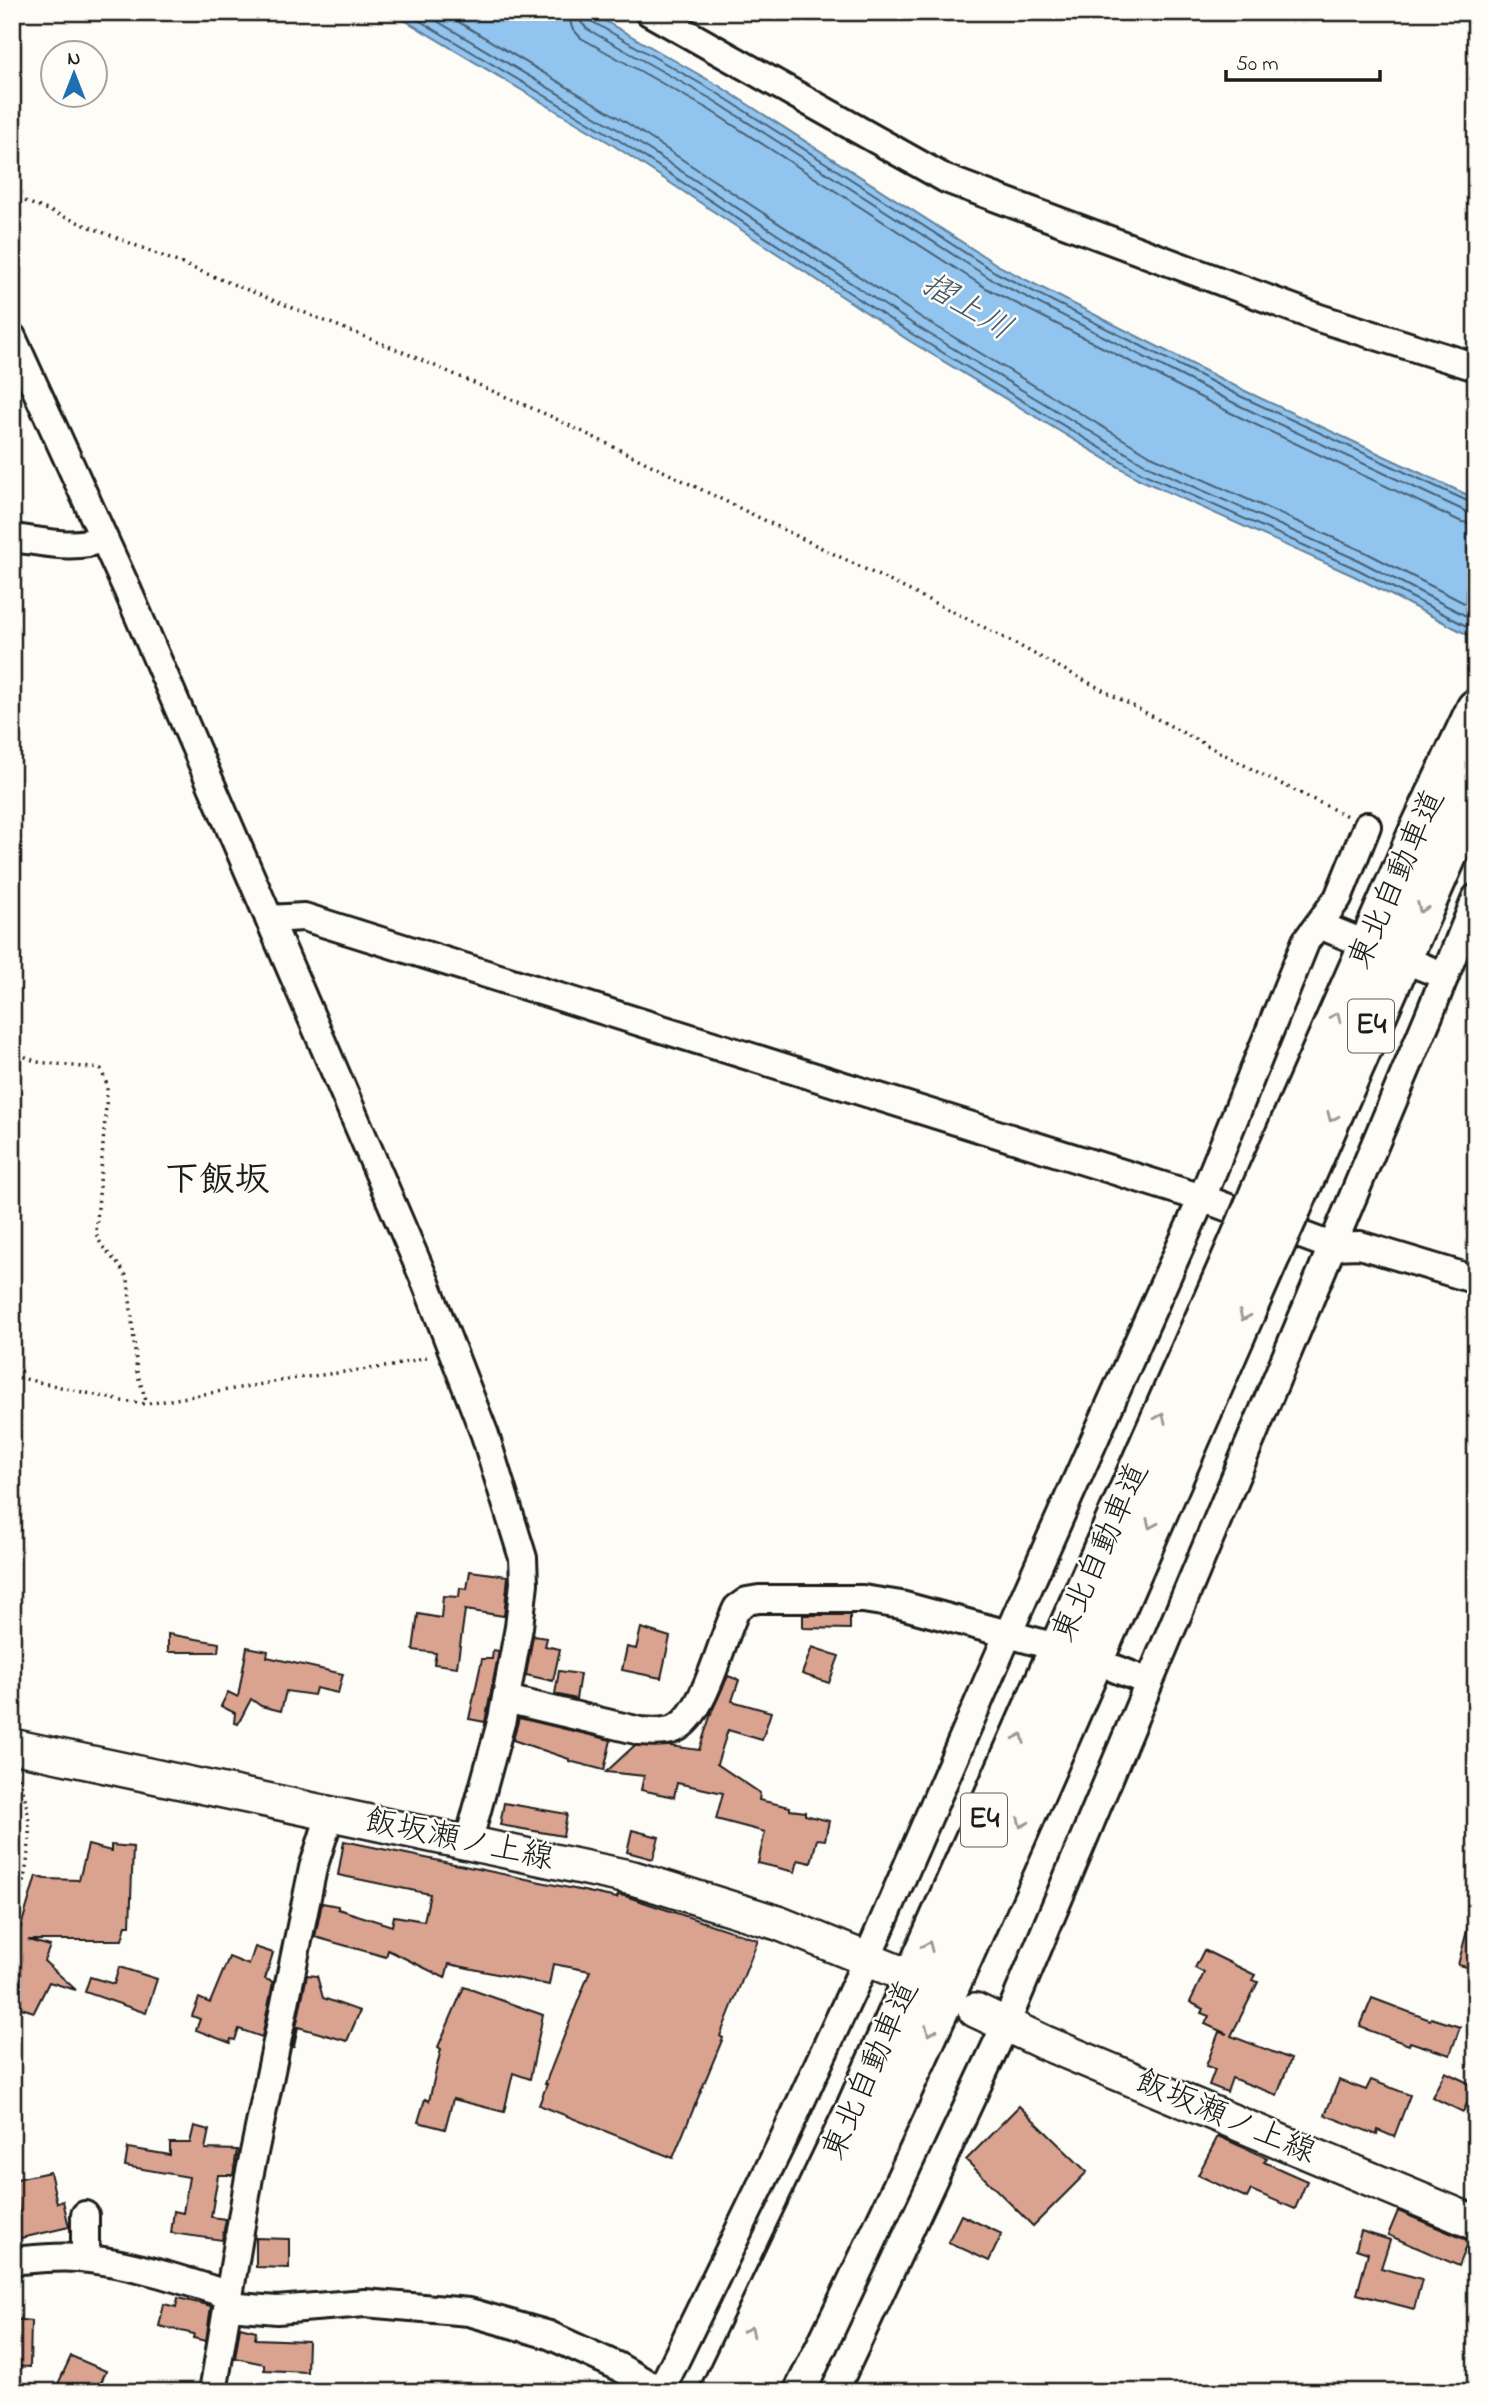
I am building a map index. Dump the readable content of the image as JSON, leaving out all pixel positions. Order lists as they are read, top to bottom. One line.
{"streets":{"highway":["東北自動車道","E4"],"main road":["飯坂瀬ノ上線"]},"districts":["下飯坂"],"water":["摺上川"],"scale_bar":"50 m","north":"top"}
